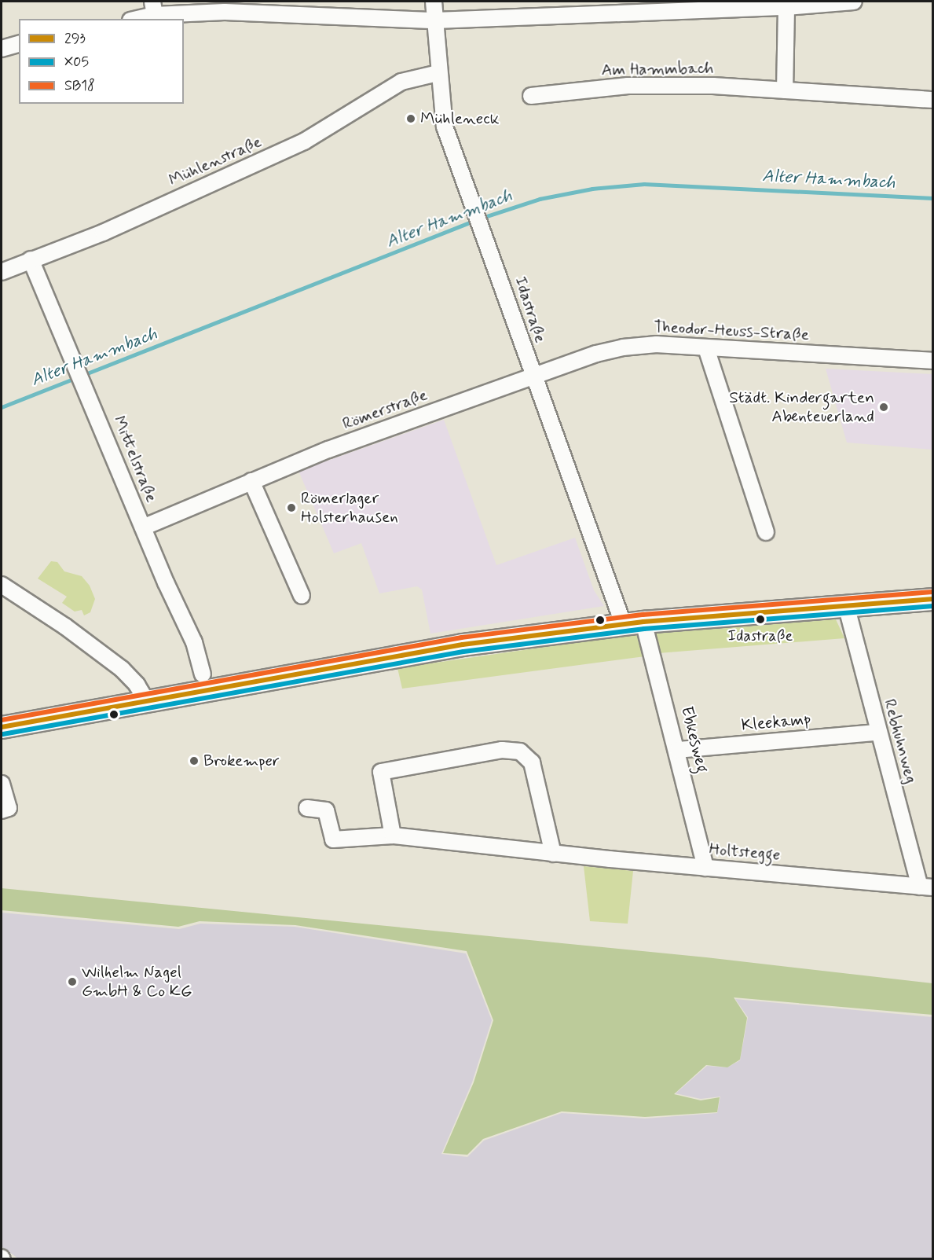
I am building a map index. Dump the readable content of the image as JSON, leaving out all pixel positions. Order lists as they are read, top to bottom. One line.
{"streets":{"street":["Am Hammbach","Mühlenstraße","Idastraße","Theodor-Heuss-Straße","Römerstraße","Mittelstraße","Kleekamp","Ebkesweg","Rebhuhnweg","Holtstegge"]},"crossings":[["Mühlenstraße","Idastraße"],["Mühlenstraße","Mittelstraße"],["Idastraße","Theodor-Heuss-Straße"],["Idastraße","Römerstraße"],["Idastraße","Ebkesweg"],["Theodor-Heuss-Straße","Römerstraße"],["Römerstraße","Mittelstraße"],["Kleekamp","Ebkesweg"],["Kleekamp","Rebhuhnweg"],["Ebkesweg","Holtstegge"],["Rebhuhnweg","Holtstegge"]],"water":["Alter Hammbach"],"places":["Mühleneck","Städt. Kindergarten Abenteuerland","Römerlager Holsterhausen","Idastraße","Brokemper","Wilhelm Nagel GmbH & Co KG"],"lines":["transit line SB18","transit line 293","transit line X05"],"legend":["293","X05","SB18"]}
